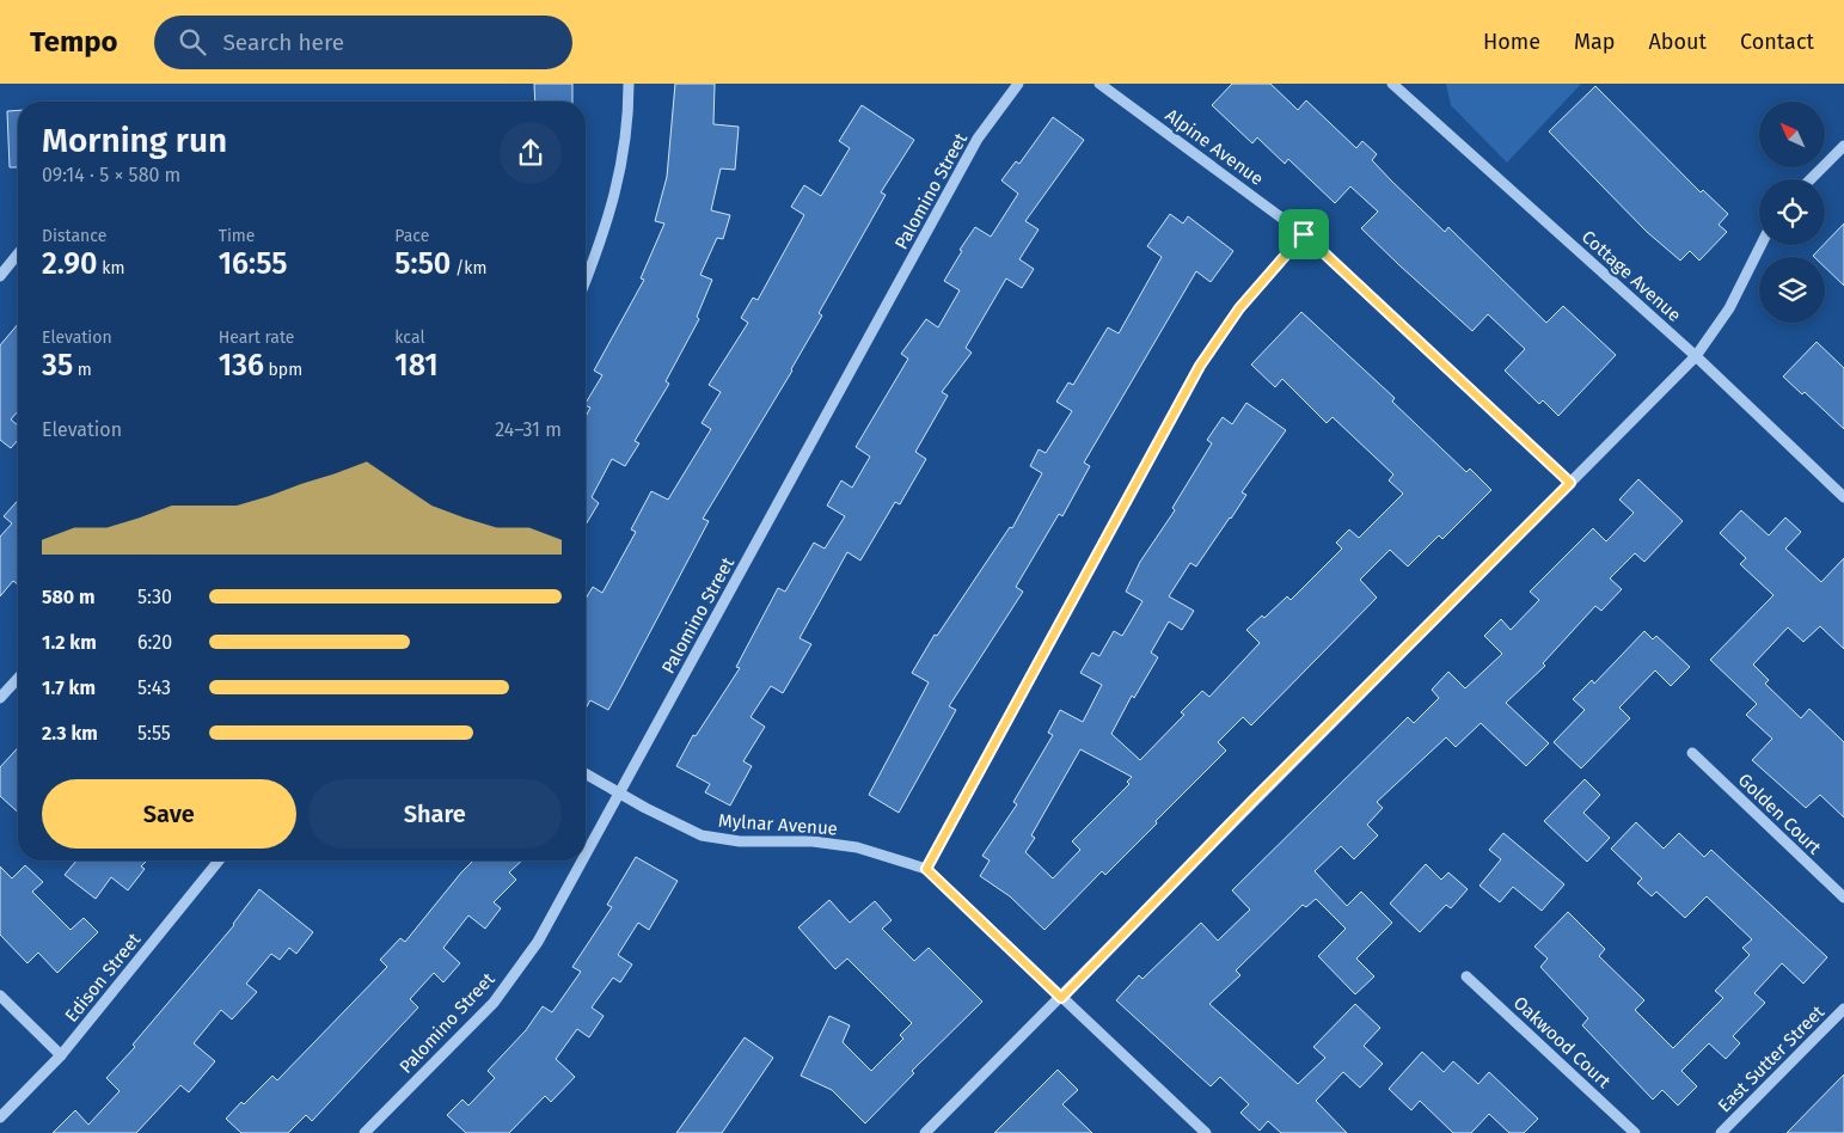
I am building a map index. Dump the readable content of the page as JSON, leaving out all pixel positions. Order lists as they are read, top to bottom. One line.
{"streets":{"street":["Alpine Avenue","Palomino Street","Cottage Avenue","Golden Court","Mylnar Avenue","Edison Street","Oakwood Court","East Sutter Street"]},"crossings":[["Palomino Street","Mylnar Avenue"]],"north":"top left","page":{"header":"Tempo","search":"Search here","nav":["Home","Map","About","Contact"],"heading":["Morning run","09:14 · 5 × 580 m"],"stats":[["Distance","2.90 km"],["Time","16:55"],["Pace","5:50 /km"],["Elevation","35 m"],["Heart rate","136 bpm"],["kcal","181"]],"chart":["Elevation","24–31 m"],"list":[{"name":"580 m","note":"5:30"},{"name":"1.2 km","note":"6:20"},{"name":"1.7 km","note":"5:43"},{"name":"2.3 km","note":"5:55"}],"buttons":["Save","Share"]}}
